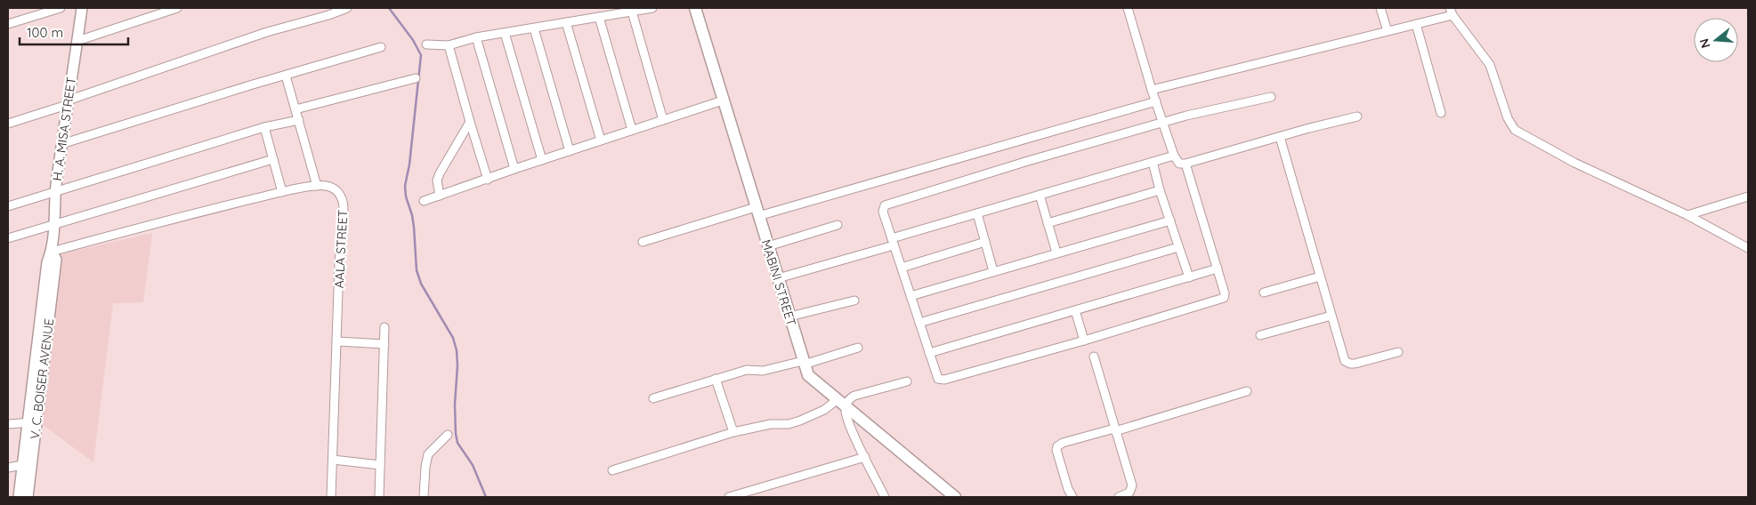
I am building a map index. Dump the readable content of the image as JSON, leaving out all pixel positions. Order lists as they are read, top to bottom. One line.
{"streets":{"main road":["MABINI STREET"],"street":["H. A. MISA STREET","AALA STREET","V. C. BOISER AVENUE"]},"crossings":[["H. A. MISA STREET","AALA STREET"],["H. A. MISA STREET","V. C. BOISER AVENUE"],["AALA STREET","V. C. BOISER AVENUE"]],"scale_bar":"100 m","north":"left"}
